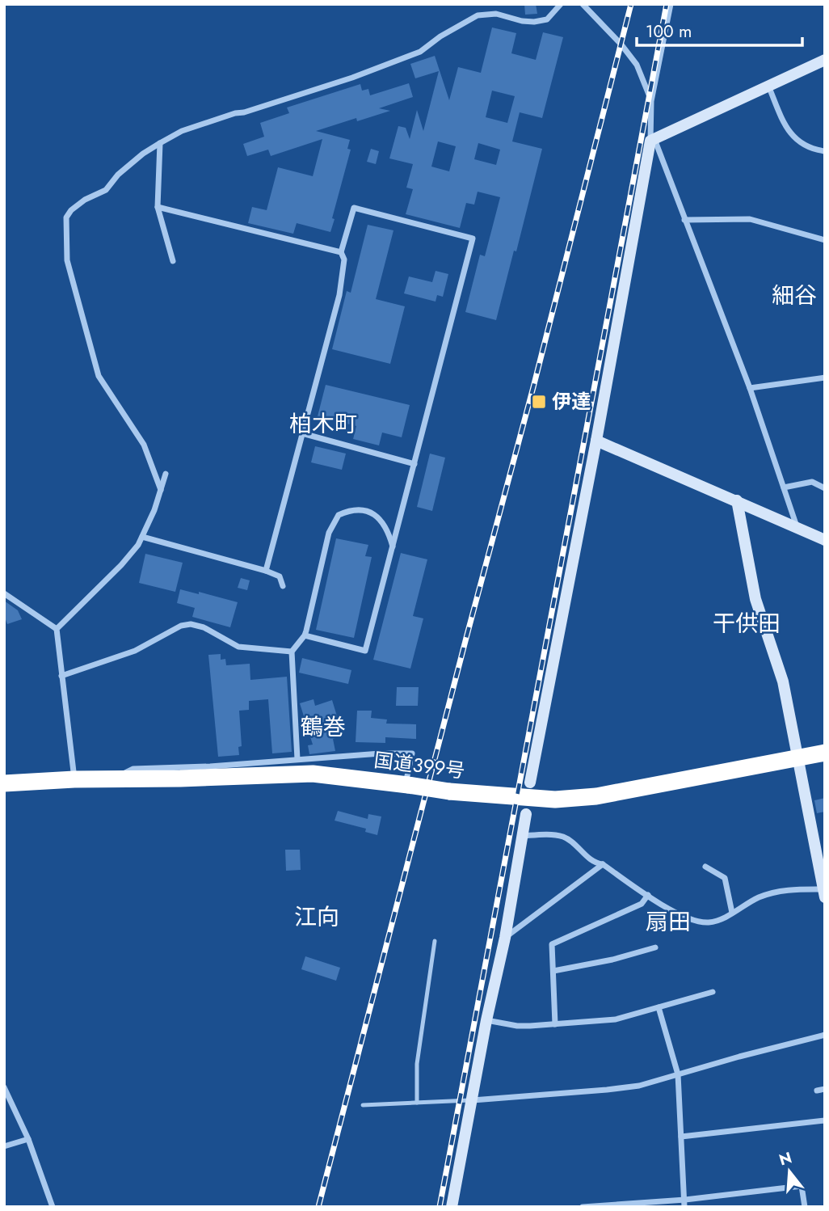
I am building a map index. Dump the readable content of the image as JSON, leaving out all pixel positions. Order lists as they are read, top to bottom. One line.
{"streets":{"highway":["国道399号"]},"districts":["細谷","柏木町","干供田","鶴巻","江向","扇田"],"places":{"transit":["伊達"]},"scale_bar":"100 m","north":"top"}
